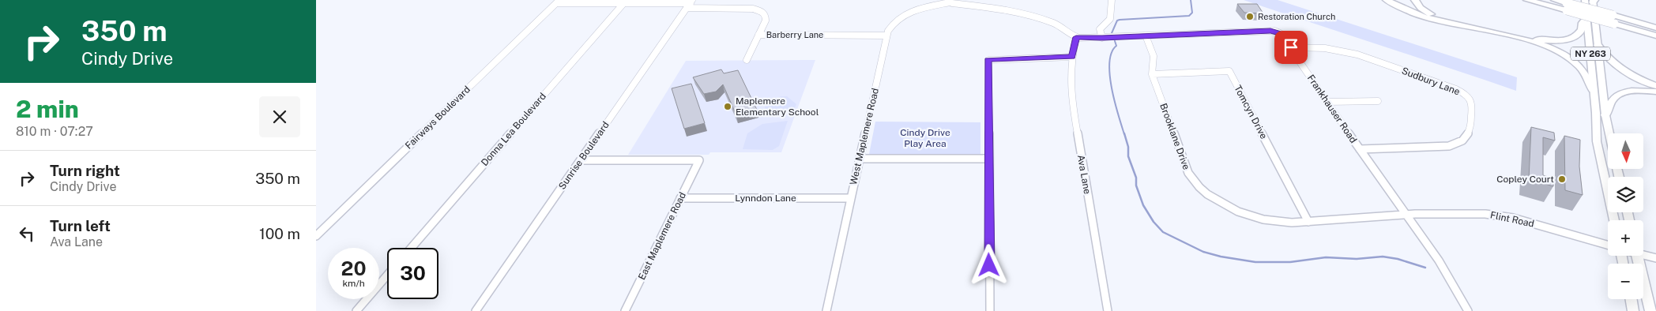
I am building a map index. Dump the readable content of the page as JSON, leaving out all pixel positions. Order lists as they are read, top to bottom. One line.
{"streets":{"main road":["NY 263"],"street":["Barberry Lane","Sudbury Lane","Frankhauser Road","Tomcyn Drive","Fairways Boulevard","Donna Lea Boulevard","West Maplemere Road","Brooklane Drive","Sunrise Boulevard","Ava Lane","Lynndon Lane","Flint Road","East Maplemere Road"]},"crossings":[["Barberry Lane","Fairways Boulevard"],["Barberry Lane","Donna Lea Boulevard"],["Barberry Lane","West Maplemere Road"],["Barberry Lane","Sunrise Boulevard"],["Sudbury Lane","Frankhauser Road"],["Frankhauser Road","Brooklane Drive"],["Frankhauser Road","Ava Lane"],["Frankhauser Road","Flint Road"],["Tomcyn Drive","Brooklane Drive"],["West Maplemere Road","Lynndon Lane"],["Brooklane Drive","Flint Road"],["Sunrise Boulevard","East Maplemere Road"],["Lynndon Lane","East Maplemere Road"]],"parks":["Cindy Drive Play Area"],"places":["Restoration Church","Maplemere Elementary School","Copley Court"],"north":"bottom","page":{"turn":["350 m","Cindy Drive"],"heading":["2 min","810 m · 07:27"],"map_buttons":["+","−"],"list":[{"name":"Turn right","note":"Cindy Drive","value":"350 m"},{"name":"Turn left","note":"Ava Lane","value":"100 m"}],"speed":"20 km/h","limit":"30"}}
